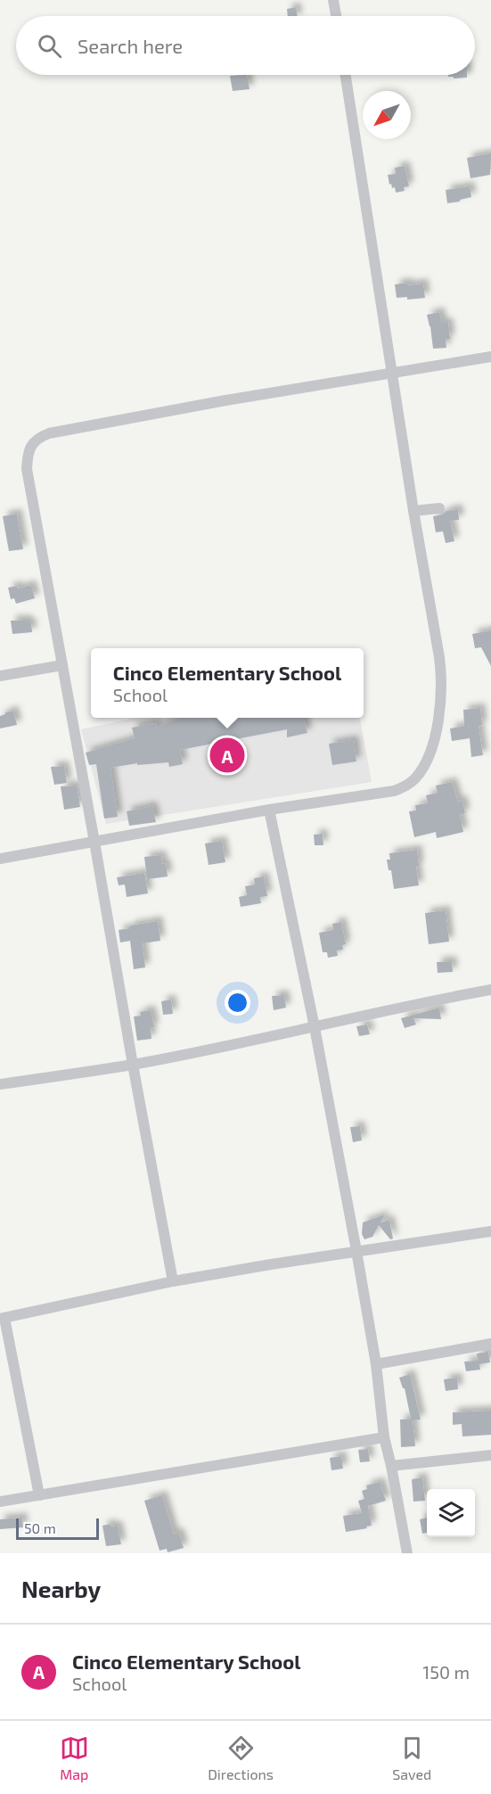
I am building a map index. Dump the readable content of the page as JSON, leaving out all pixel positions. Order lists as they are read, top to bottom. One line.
{"scale_bar":"50 m","north":"bottom left","page":{"search":"Search here","popup":["Cinco Elementary School","School"],"pins":"A","scale":"50 m","heading":"Nearby","list":[{"mark":"A","name":"Cinco Elementary School","note":"School","value":"150 m"}],"nav":["Map","Directions","Saved"]}}
